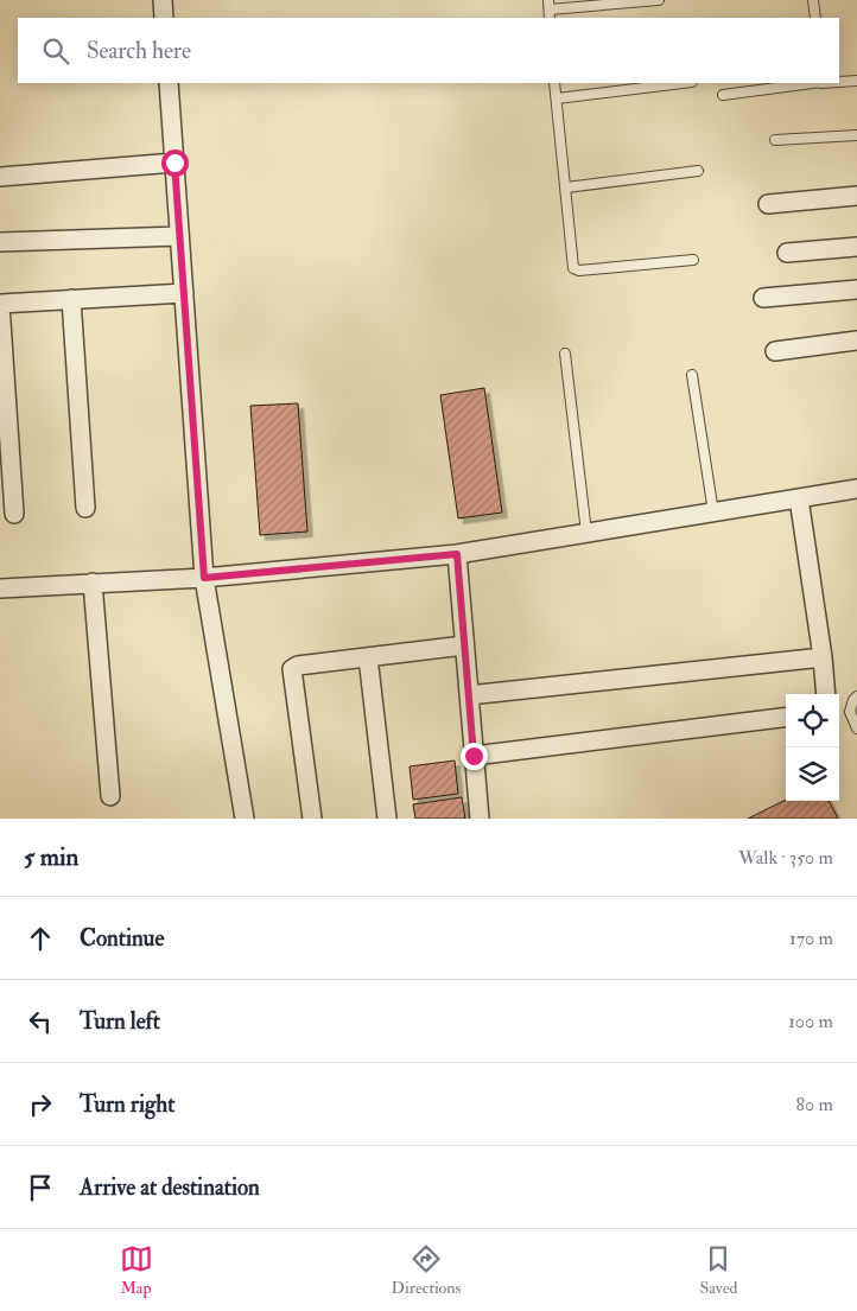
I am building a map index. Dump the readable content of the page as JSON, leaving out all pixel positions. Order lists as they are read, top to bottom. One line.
{"page":{"search":"Search here","heading":["5 min","Walk · 350 m"],"list":[["Continue","170 m"],["Turn left","100 m"],["Turn right","80 m"],"Arrive at destination"],"nav":["Map","Directions","Saved"]}}
